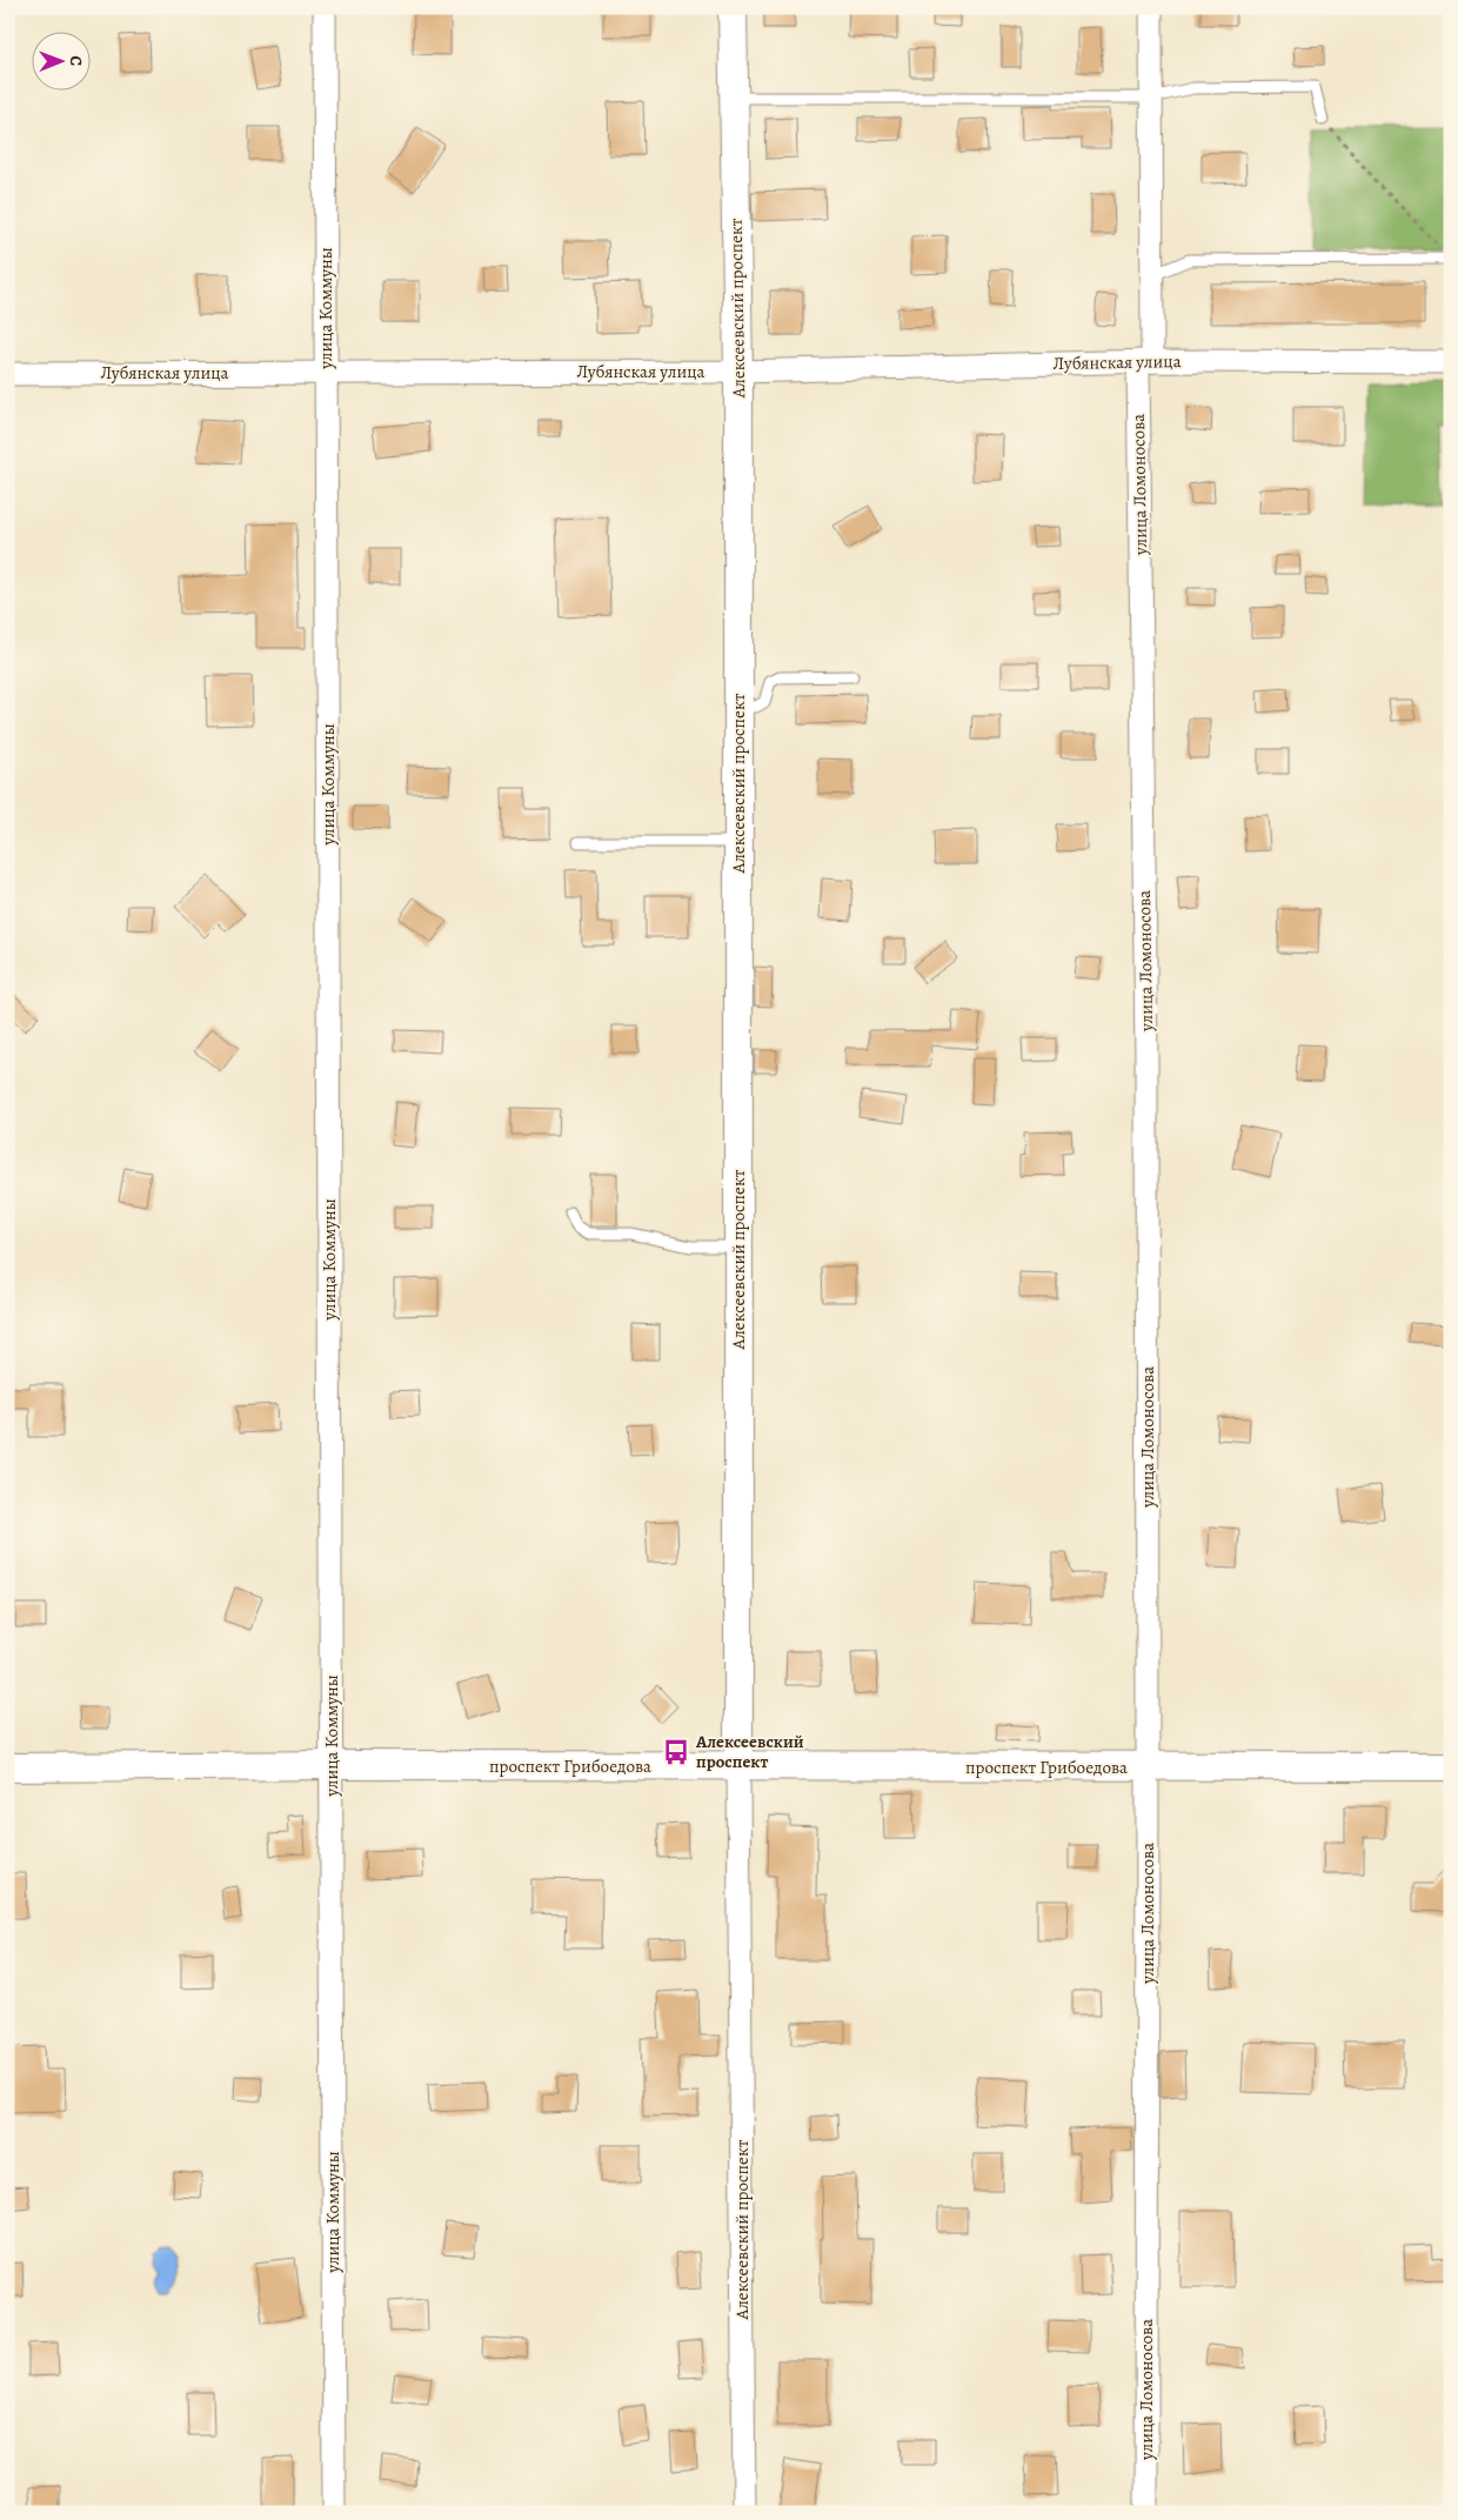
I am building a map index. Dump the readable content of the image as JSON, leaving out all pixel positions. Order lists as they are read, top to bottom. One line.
{"streets":{"street":["улица Коммуны","Алексеевский проспект","Лубянская улица","улица Ломоносова","проспект Грибоедова"]},"crossings":[["улица Коммуны","Лубянская улица"],["улица Коммуны","проспект Грибоедова"],["Алексеевский проспект","Лубянская улица"],["Алексеевский проспект","проспект Грибоедова"],["Лубянская улица","улица Ломоносова"],["улица Ломоносова","проспект Грибоедова"]],"places":{"bus stop":["Алексеевский проспект"]},"north":"right"}
